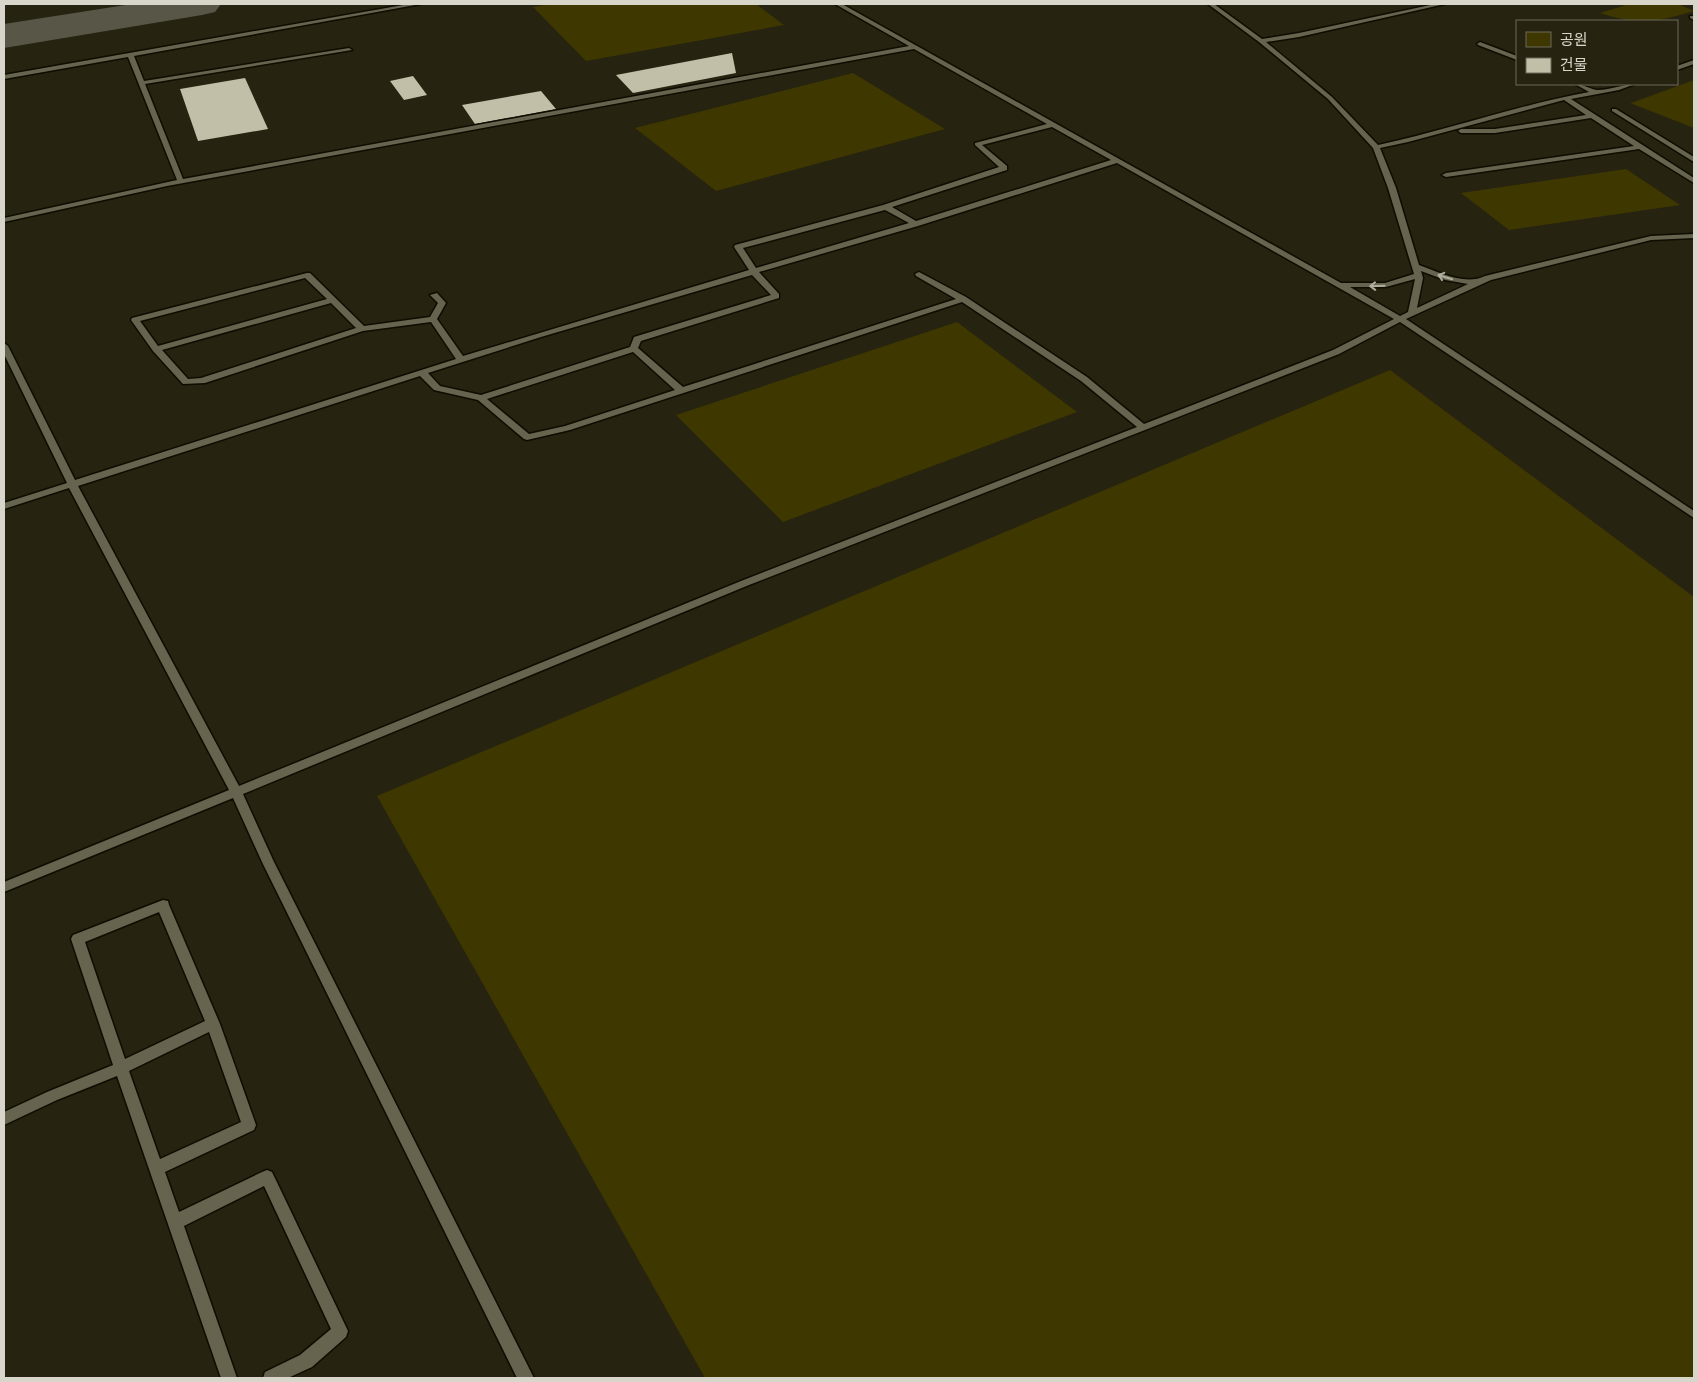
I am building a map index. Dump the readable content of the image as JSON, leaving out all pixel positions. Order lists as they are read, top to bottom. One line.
{"legend":["공원","건물"]}
